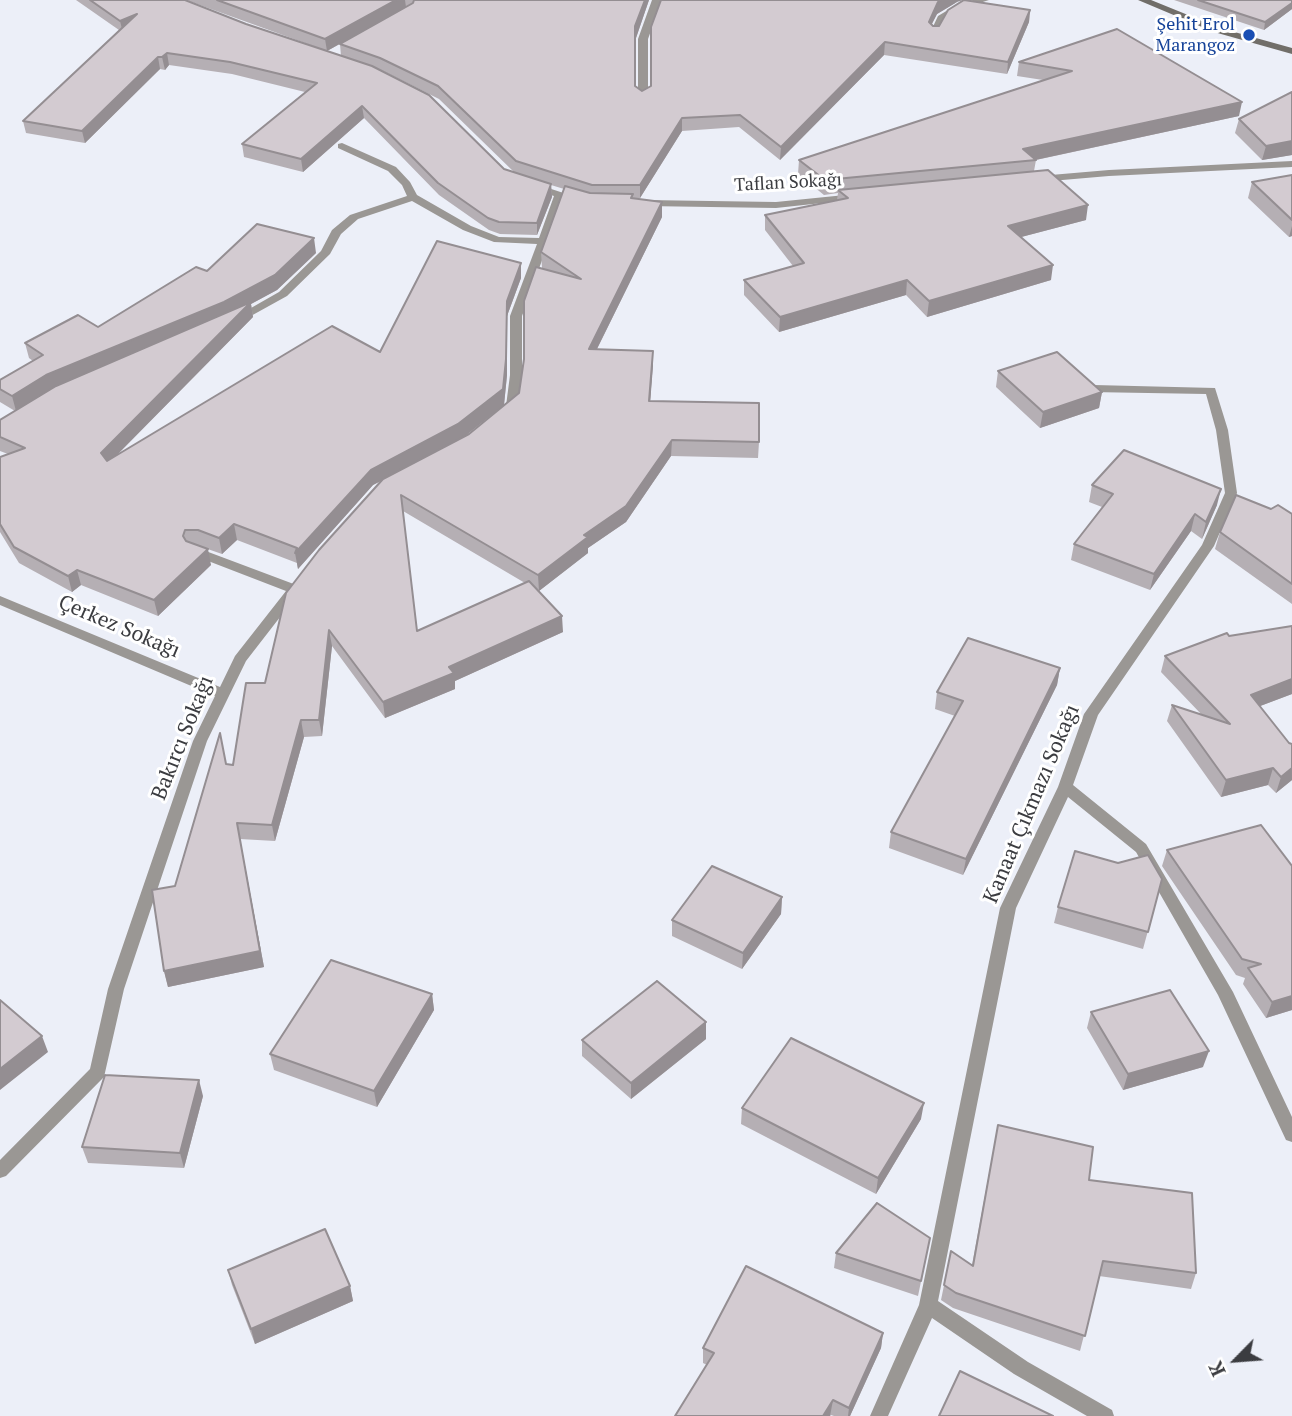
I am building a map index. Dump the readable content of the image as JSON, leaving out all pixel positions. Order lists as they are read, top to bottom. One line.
{"streets":{"street":["Taflan Sokağı","Çerkez Sokağı","Bakırcı Sokağı","Kanaat Çıkmazı Sokağı"]},"crossings":[["Çerkez Sokağı","Bakırcı Sokağı"]],"places":["Şehit Erol Marangoz"],"north":"bottom left"}
